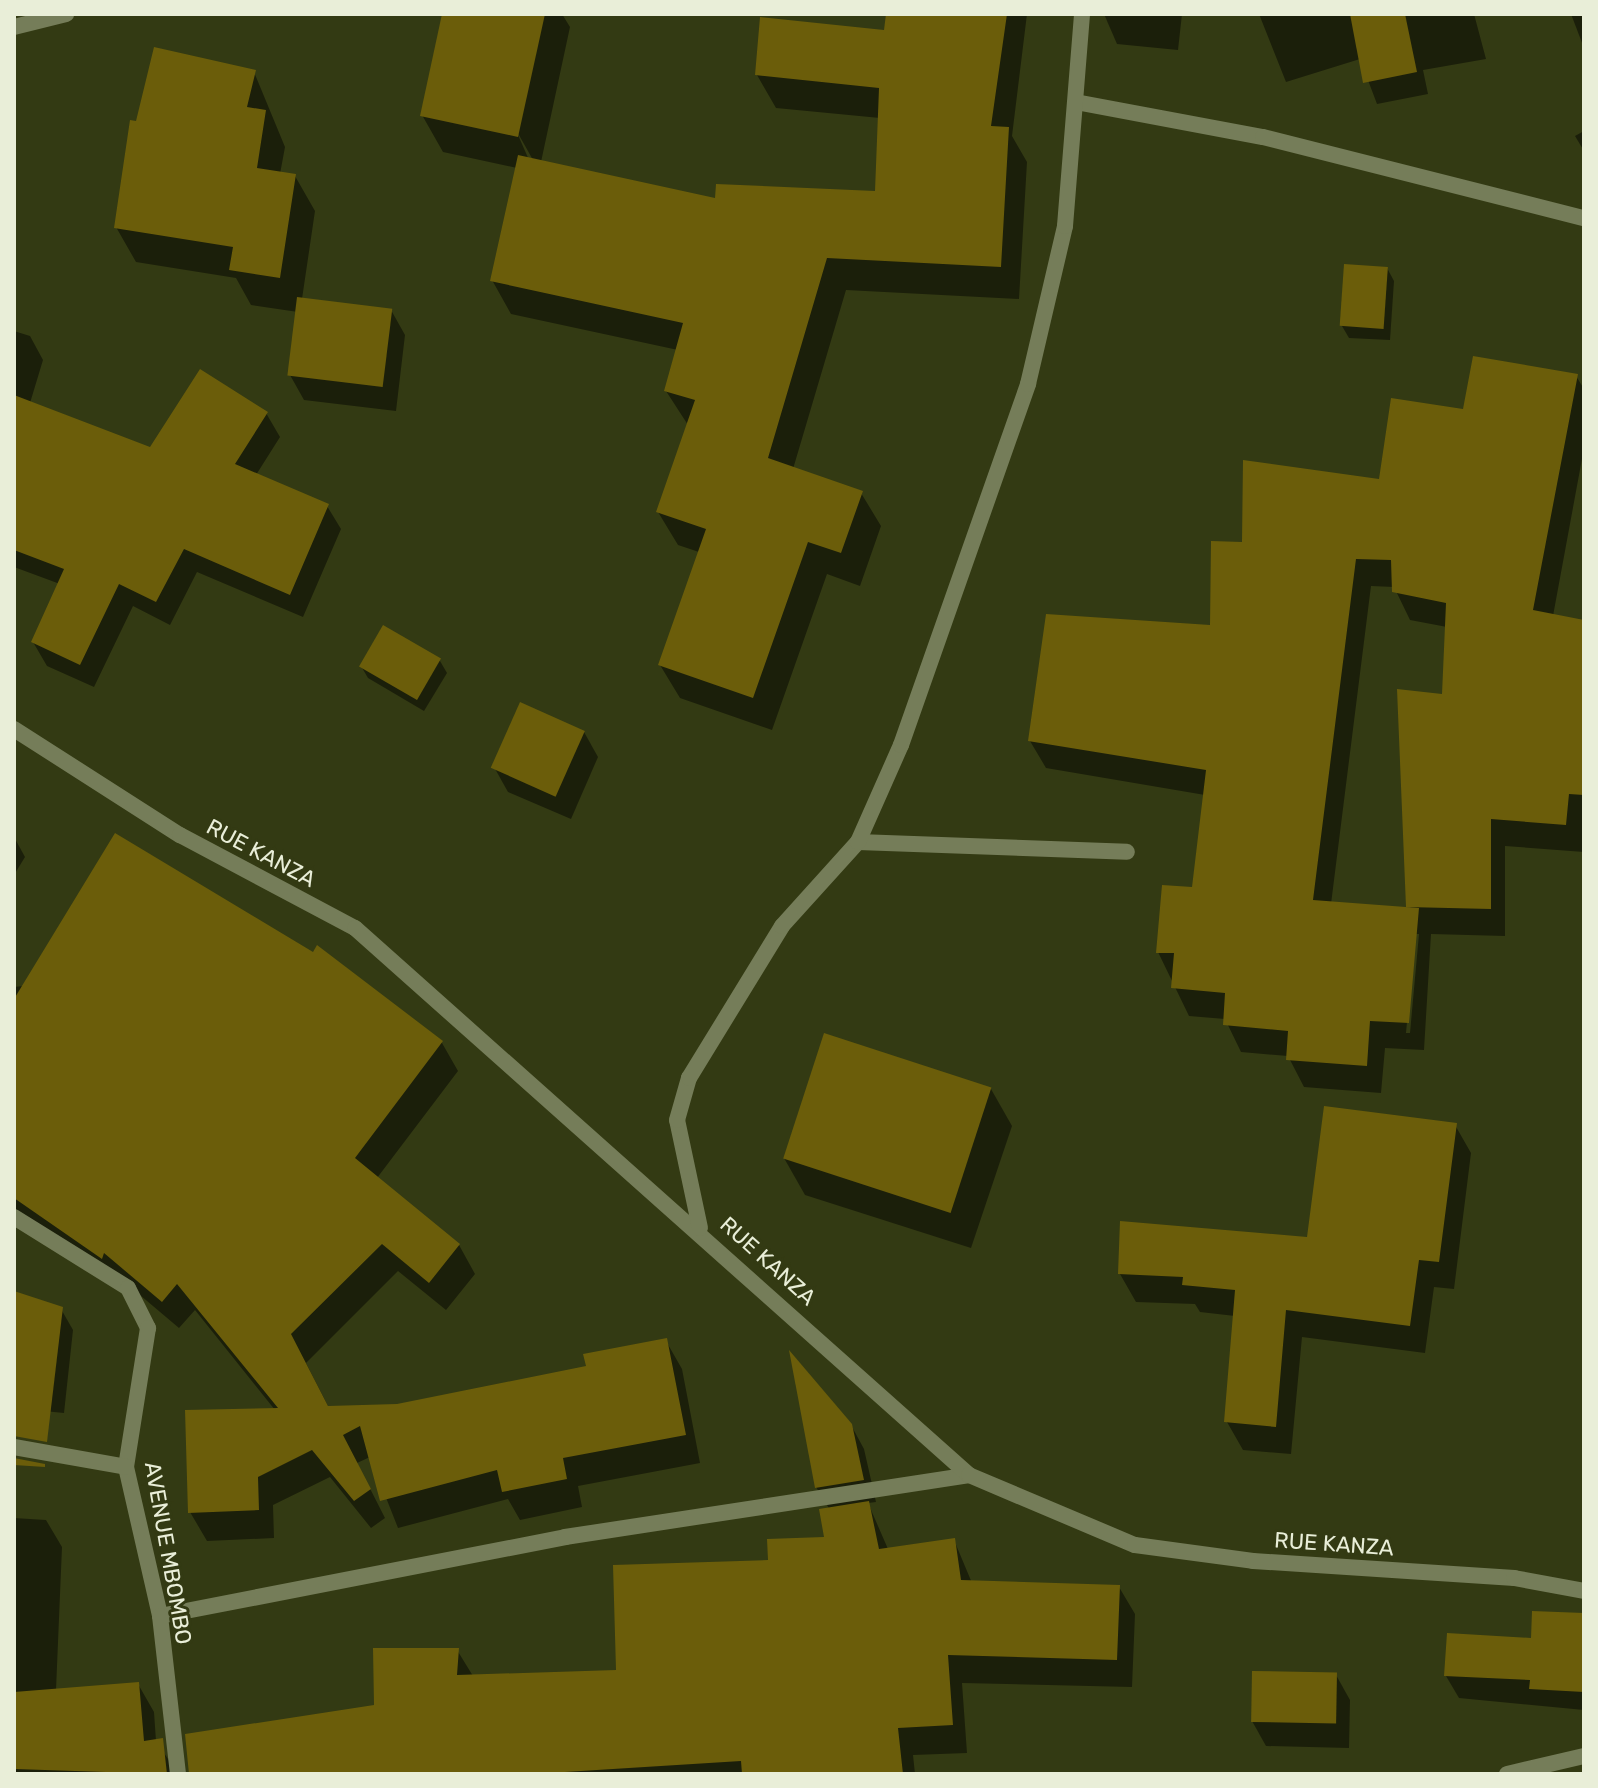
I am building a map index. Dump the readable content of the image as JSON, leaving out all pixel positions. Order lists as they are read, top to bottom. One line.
{"streets":{"street":["RUE KANZA","AVENUE MBOMBO"]}}
